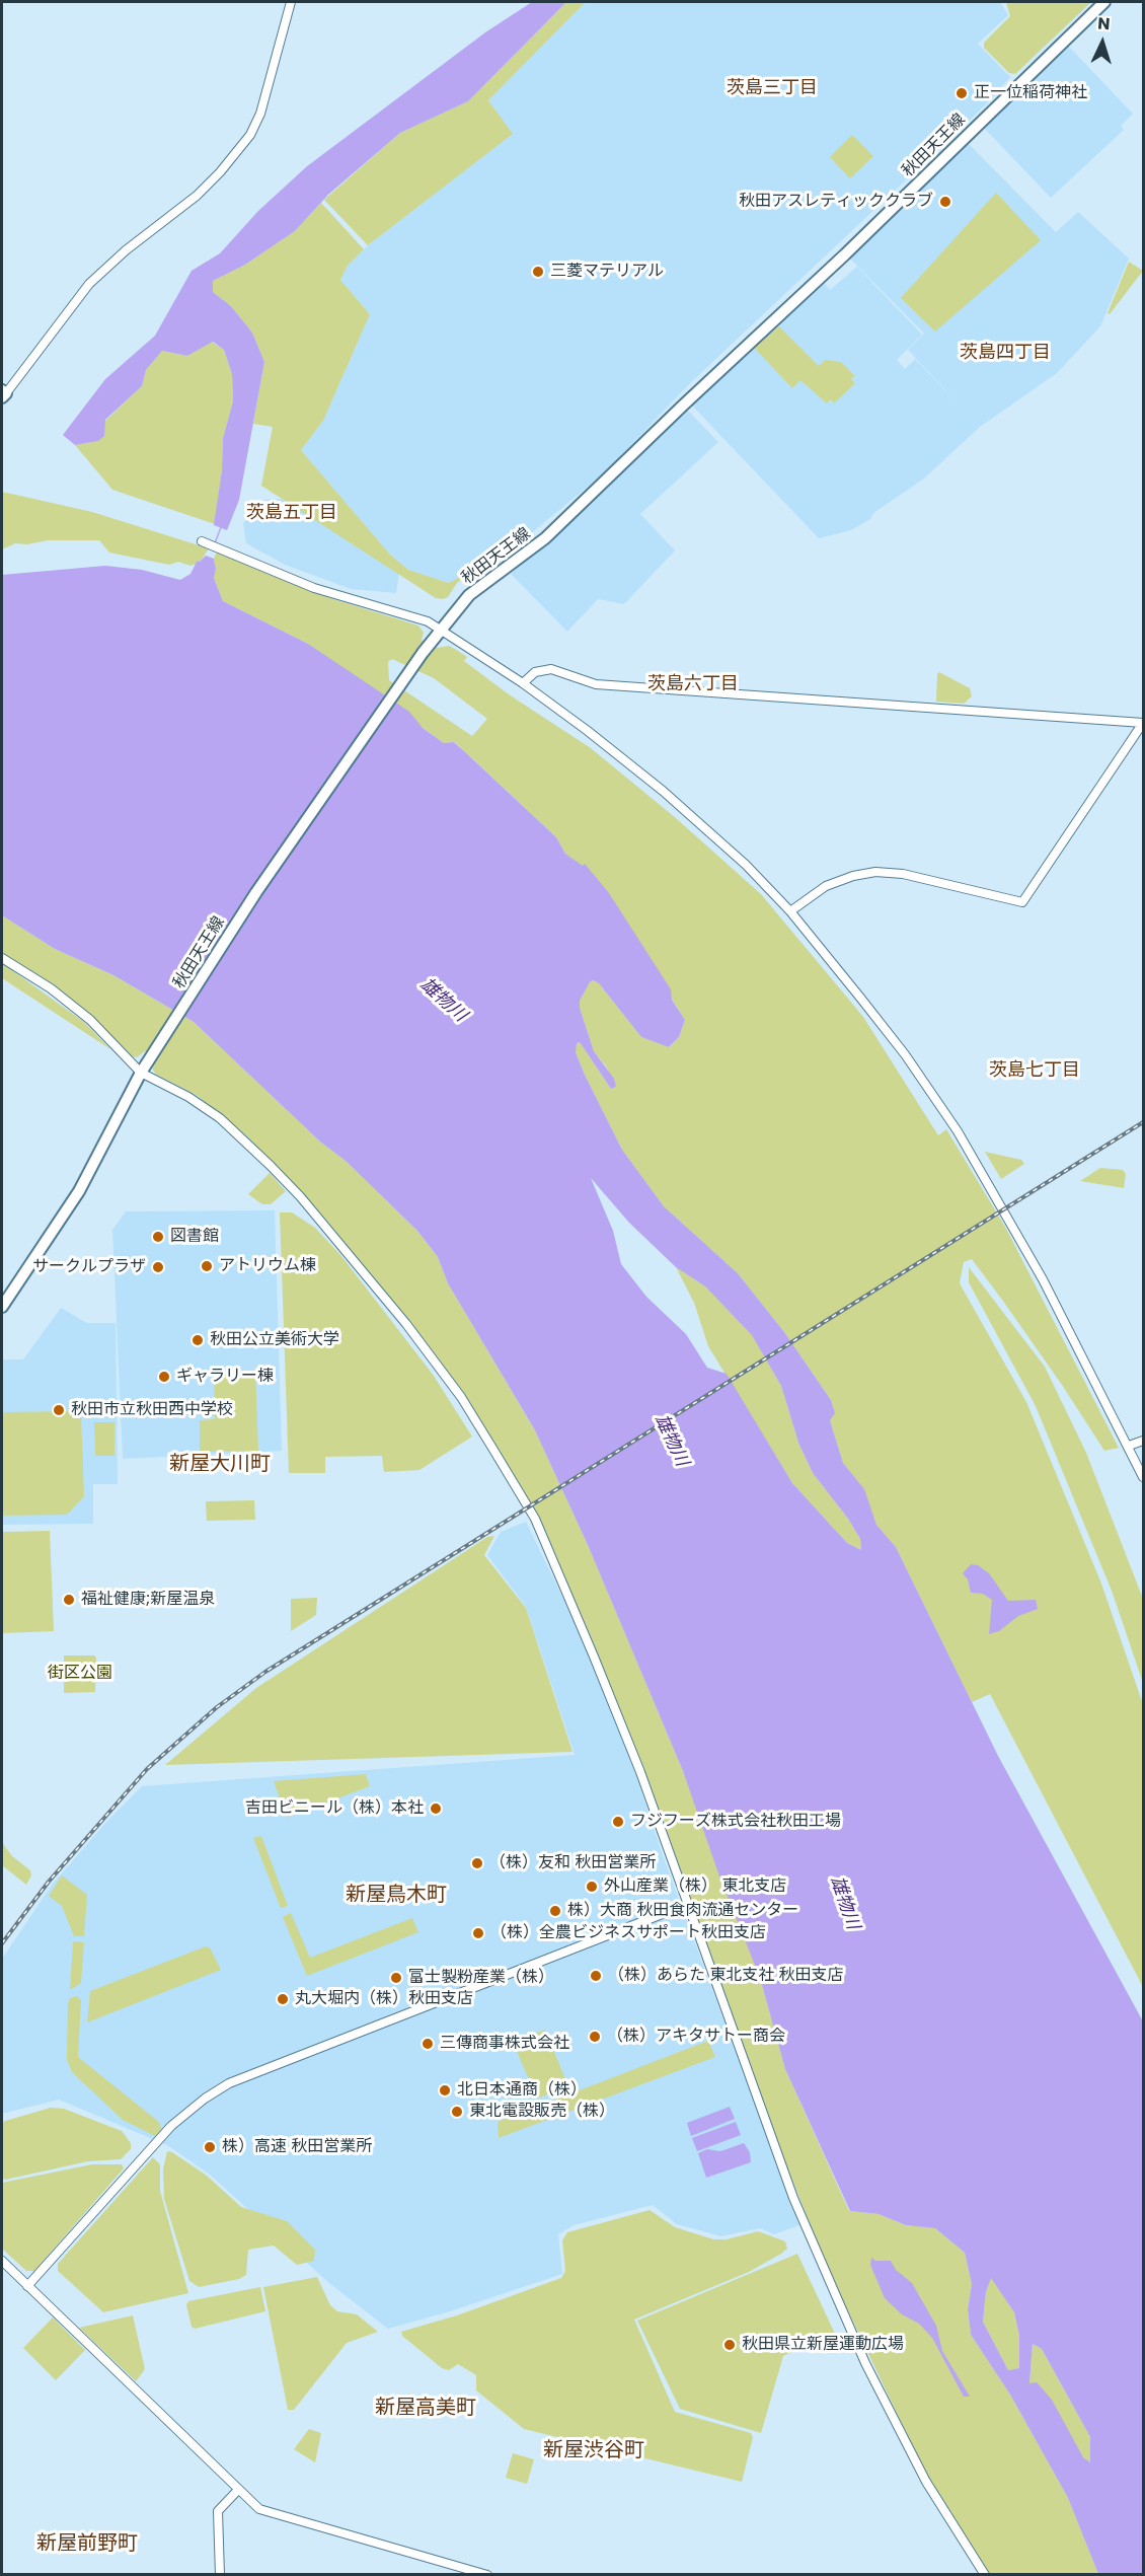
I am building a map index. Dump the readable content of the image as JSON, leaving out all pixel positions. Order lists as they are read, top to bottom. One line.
{"streets":{"main road":["秋田天王線"]},"districts":["茨島三丁目","茨島四丁目","茨島五丁目","茨島六丁目","茨島七丁目","新屋大川町","新屋鳥木町","新屋高美町","新屋渋谷町","新屋前野町"],"water":["雄物川"],"parks":["街区公園"],"places":["正一位稲荷神社","秋田アスレティッククラブ","三菱マテリアル","図書館","アトリウム棟","サークルプラザ","秋田公立美術大学","ギャラリー棟","秋田市立秋田西中学校","福祉健康;新屋温泉","吉田ビニール（株）本社","フジフーズ株式会社秋田工場","（株）友和 秋田営業所","外山産業（株） 東北支店","株）大商 秋田食肉流通センター","（株）全農ビジネスサポート秋田支店","（株）あらた 東北支社 秋田支店","富士製粉産業（株）","丸大堀内（株）秋田支店","（株）アキタサトー商会","三傳商事株式会社","北日本通商（株）","東北電設販売（株）","株）高速 秋田営業所","秋田県立新屋運動広場"],"north":"top"}
